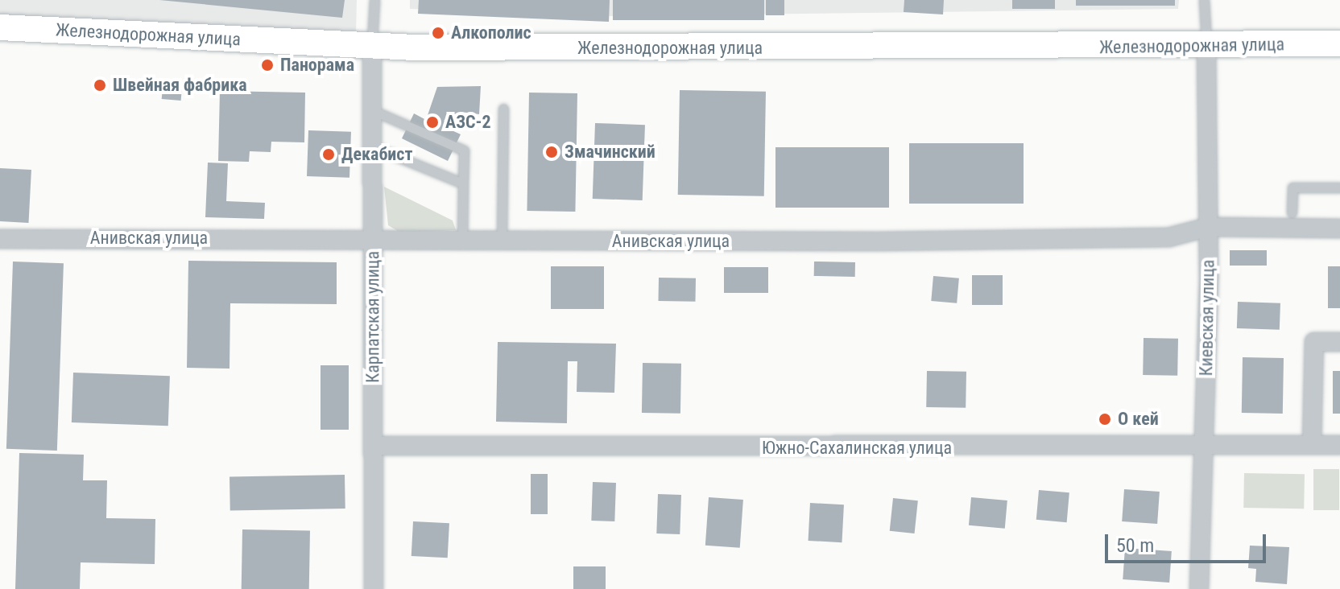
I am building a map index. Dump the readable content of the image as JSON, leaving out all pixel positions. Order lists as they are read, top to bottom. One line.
{"streets":{"main road":["Железнодорожная улица"],"street":["Анивская улица","Карпатская улица","Киевская улица","Южно-Сахалинская улица"]},"crossings":[["Железнодорожная улица","Карпатская улица"],["Железнодорожная улица","Киевская улица"],["Анивская улица","Карпатская улица"],["Анивская улица","Киевская улица"],["Карпатская улица","Южно-Сахалинская улица"],["Киевская улица","Южно-Сахалинская улица"]],"places":["Алкополис","Панорама","Швейная фабрика","АЗС-2","Змачинский","Декабист","О кей"],"scale_bar":"50 m"}
